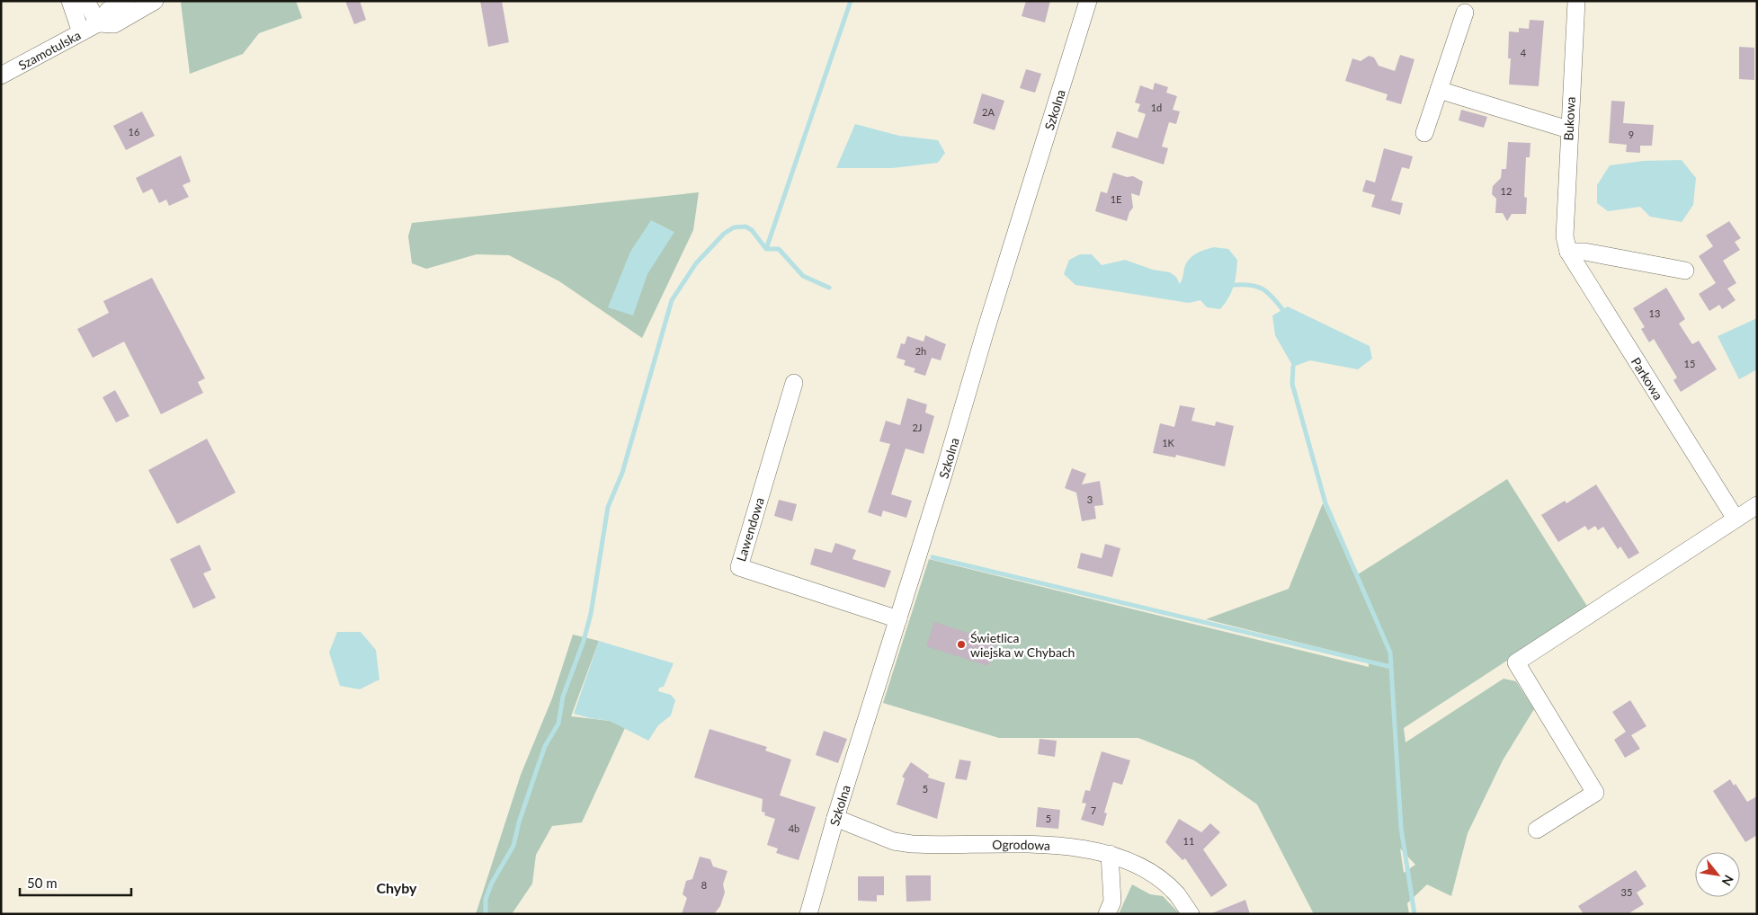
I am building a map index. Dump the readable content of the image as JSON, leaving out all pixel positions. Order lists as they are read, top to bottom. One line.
{"streets":{"street":["Szamotulska","Szkolna","Bukowa","Parkowa","Lawendowa","Ogrodowa"]},"crossings":[["Szkolna","Lawendowa"],["Szkolna","Ogrodowa"],["Bukowa","Parkowa"]],"districts":["Chyby"],"places":["Świetlica wiejska w Chybach"],"house_numbers":["4","1d","2A","16","9","12","1E","13","2h","15","2J","1K","3","5","7","5","4b","11","8","35"],"scale_bar":"50 m","north":"bottom right"}
